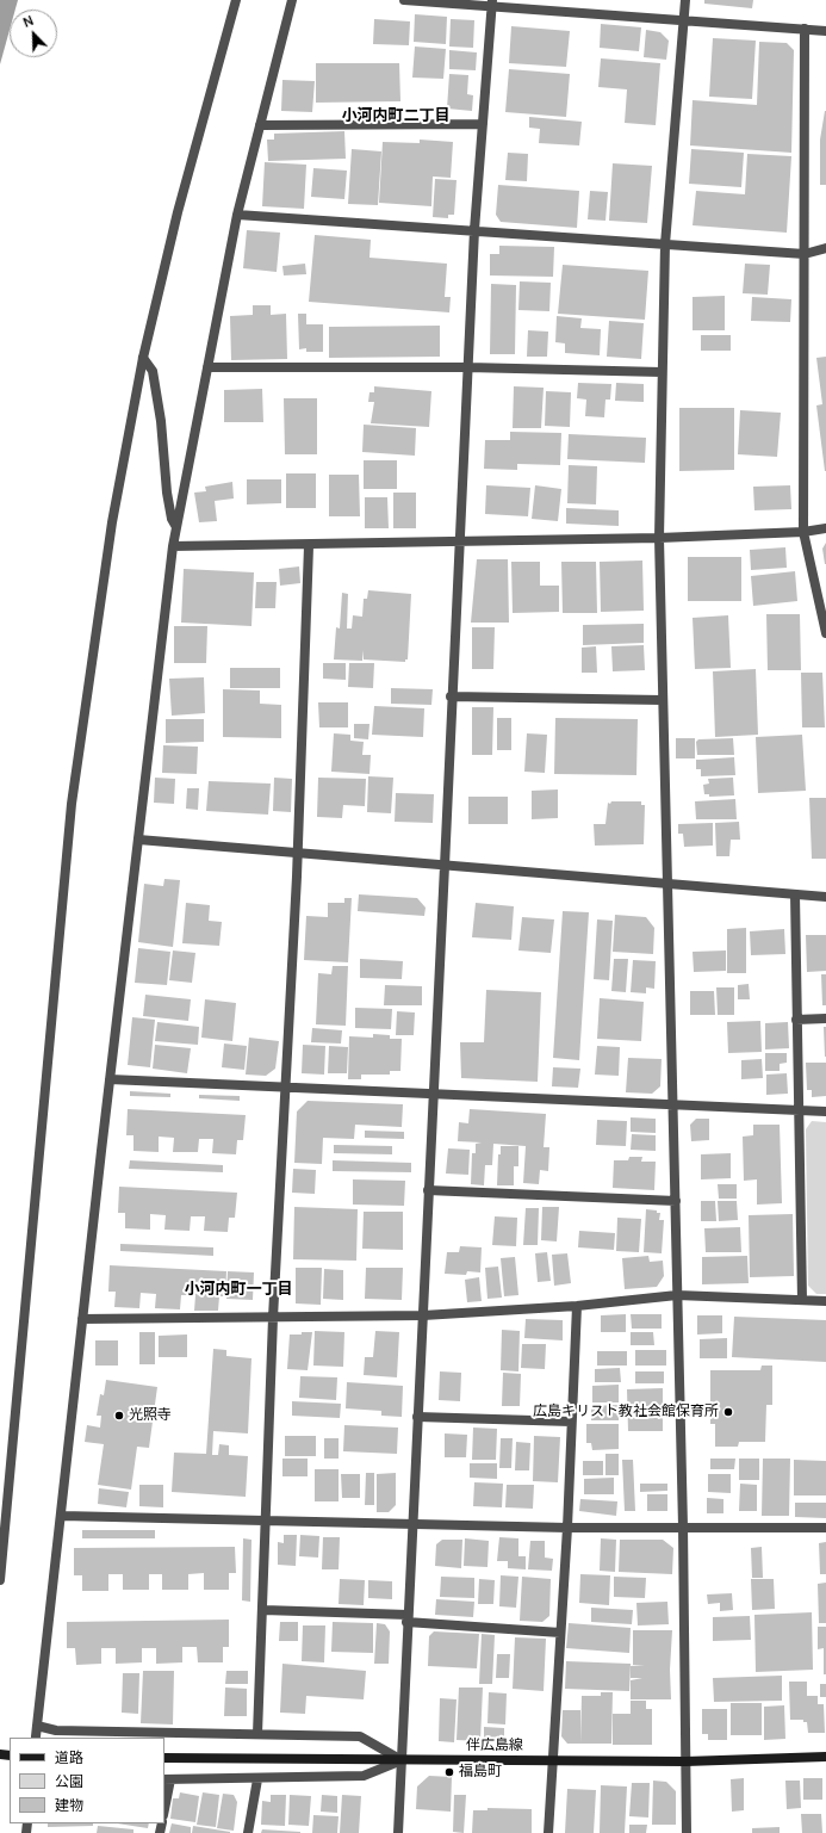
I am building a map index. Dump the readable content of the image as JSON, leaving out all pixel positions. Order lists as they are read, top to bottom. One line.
{"streets":{"main road":["伴広島線"]},"districts":["小河内町二丁目","小河内町一丁目"],"places":["広島キリスト教社会館保育所","光照寺","福島町"],"legend":["道路","公園","建物"],"north":"top left"}
